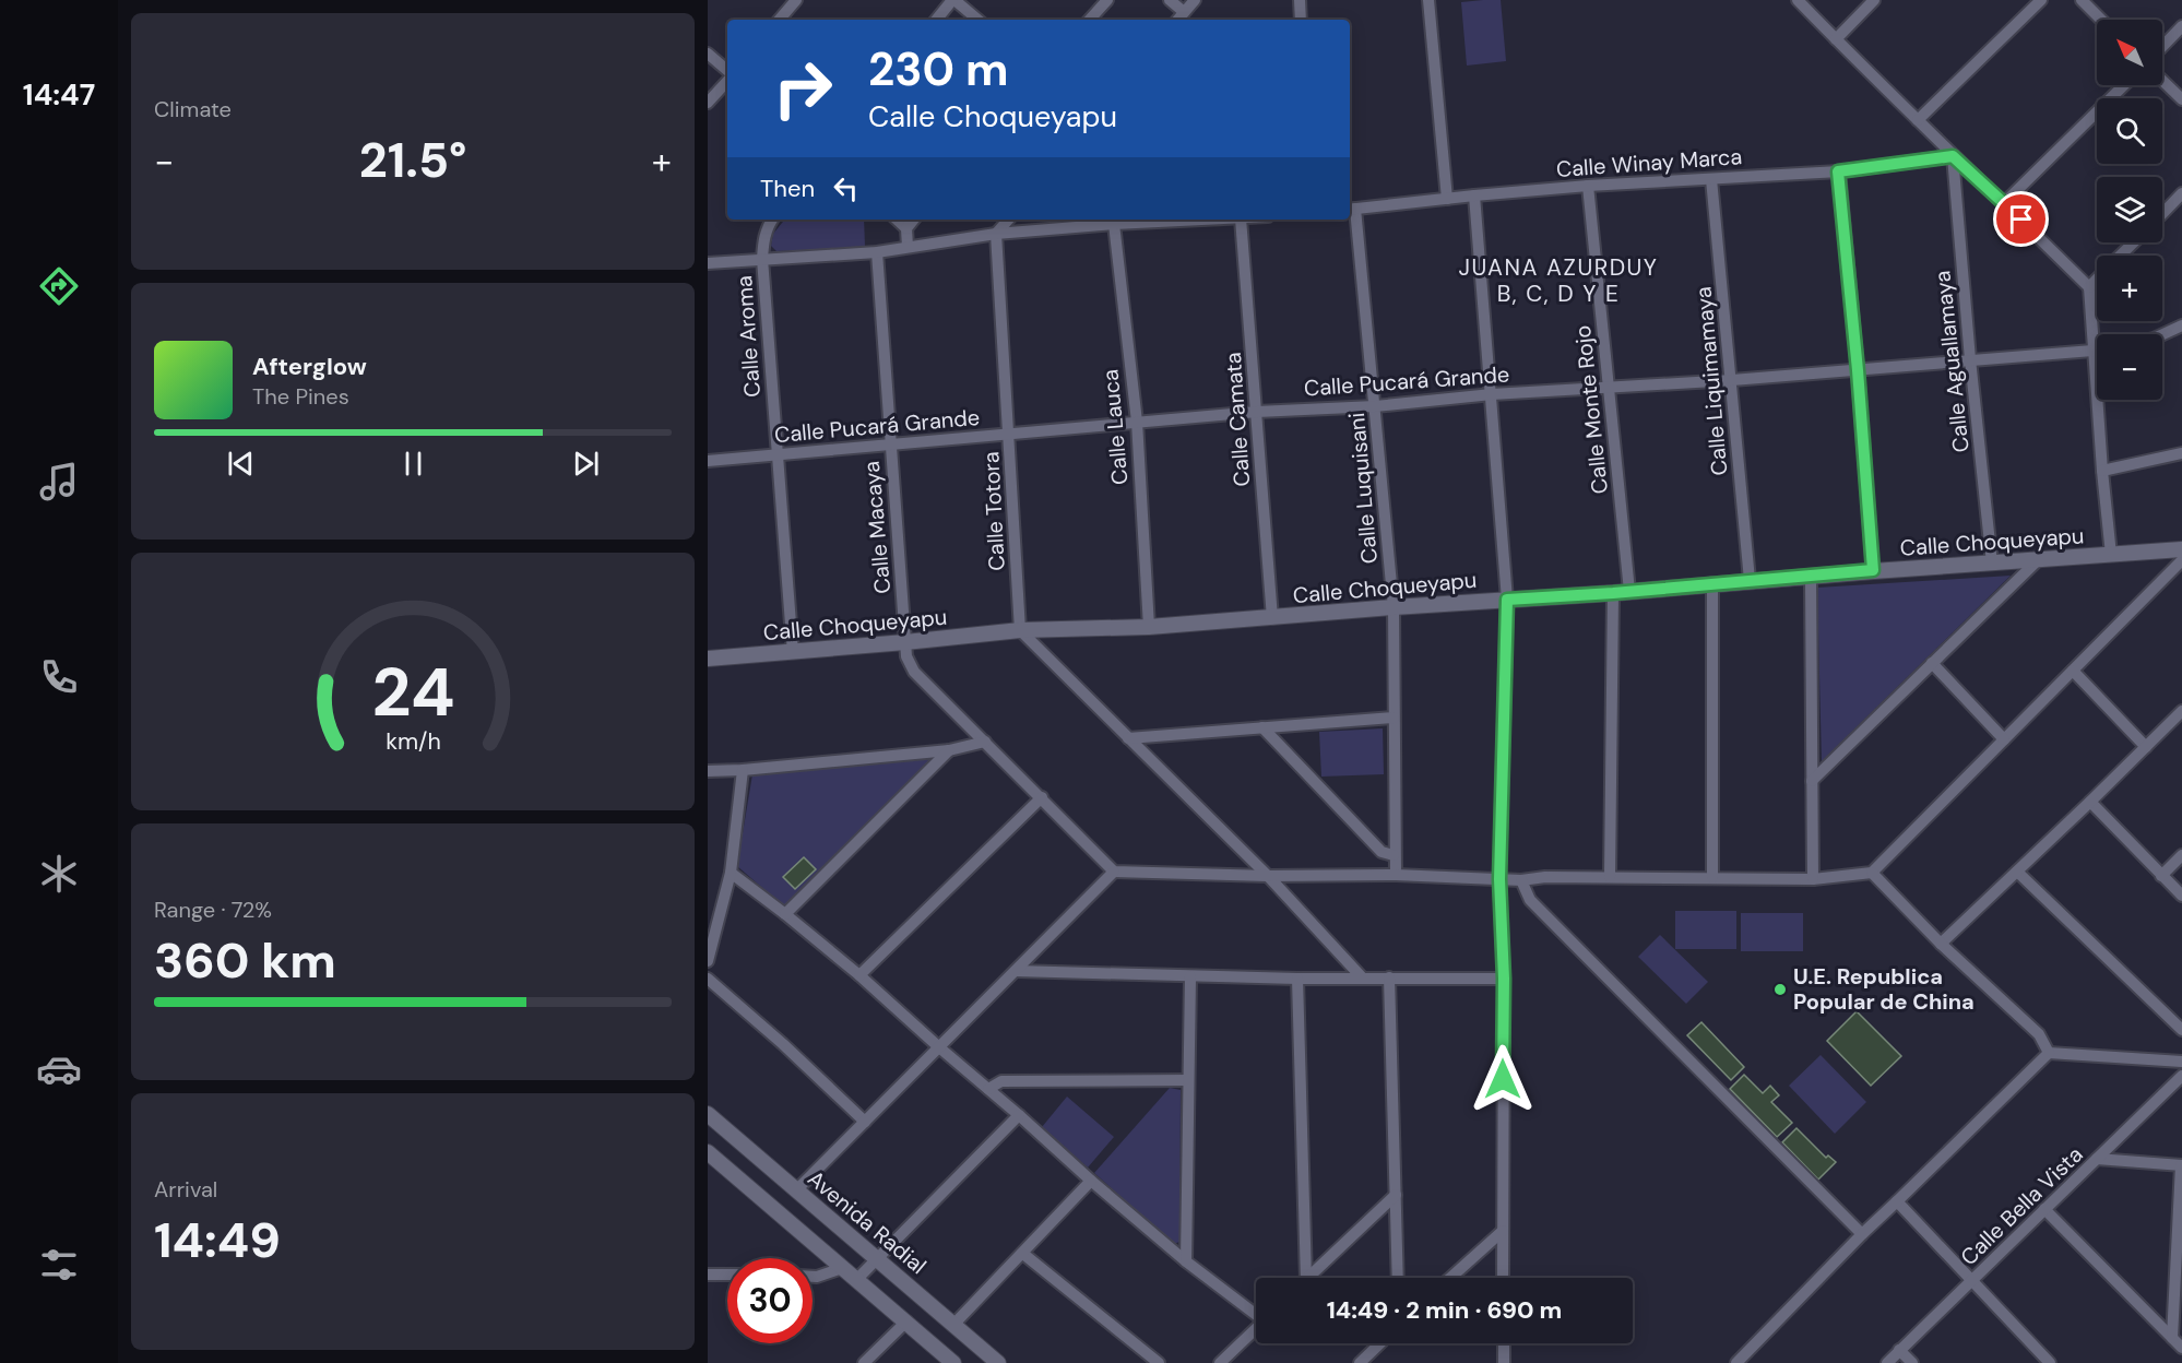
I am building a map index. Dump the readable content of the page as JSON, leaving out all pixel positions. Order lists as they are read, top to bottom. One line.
{"streets":{"street":["Calle Winay Marca","Calle Aroma","Calle Aguallamaya","Calle Pucará Grande","Calle Liquimamaya","Calle Monte Rojo","Calle Camata","Calle Lauca","Calle Luquisani","Calle Totora","Calle Macaya","Calle Choqueyapu","Calle Bella Vista","Avenida Radial"]},"crossings":[["Calle Winay Marca","Calle Aguallamaya"],["Calle Winay Marca","Calle Liquimamaya"],["Calle Winay Marca","Calle Monte Rojo"],["Calle Winay Marca","Calle Luquisani"],["Calle Aroma","Calle Pucará Grande"],["Calle Aroma","Calle Choqueyapu"],["Calle Aguallamaya","Calle Pucará Grande"],["Calle Aguallamaya","Calle Choqueyapu"],["Calle Pucará Grande","Calle Liquimamaya"],["Calle Pucará Grande","Calle Monte Rojo"],["Calle Pucará Grande","Calle Camata"],["Calle Pucará Grande","Calle Lauca"],["Calle Pucará Grande","Calle Luquisani"],["Calle Pucará Grande","Calle Totora"],["Calle Pucará Grande","Calle Macaya"],["Calle Liquimamaya","Calle Choqueyapu"],["Calle Monte Rojo","Calle Choqueyapu"],["Calle Camata","Calle Choqueyapu"],["Calle Lauca","Calle Choqueyapu"],["Calle Luquisani","Calle Choqueyapu"],["Calle Totora","Calle Choqueyapu"],["Calle Macaya","Calle Choqueyapu"]],"districts":["JUANA AZURDUY B, C, D Y E"],"places":["U.E. Republica Popular de China"],"north":"top left","page":{"tabs":"14:47","tile":["Climate",["Range · 72%","360 km"],["Arrival","14:49"]],"map_buttons":["+","−"],"turn":["230 m","Calle Choqueyapu"],"heat":["−","21.5°","+"],"then":"Then","song":["Afterglow","The Pines"],"limit":"30","trip":"14:49 · 2 min · 690 m","gauge":["24","km/h"]}}
